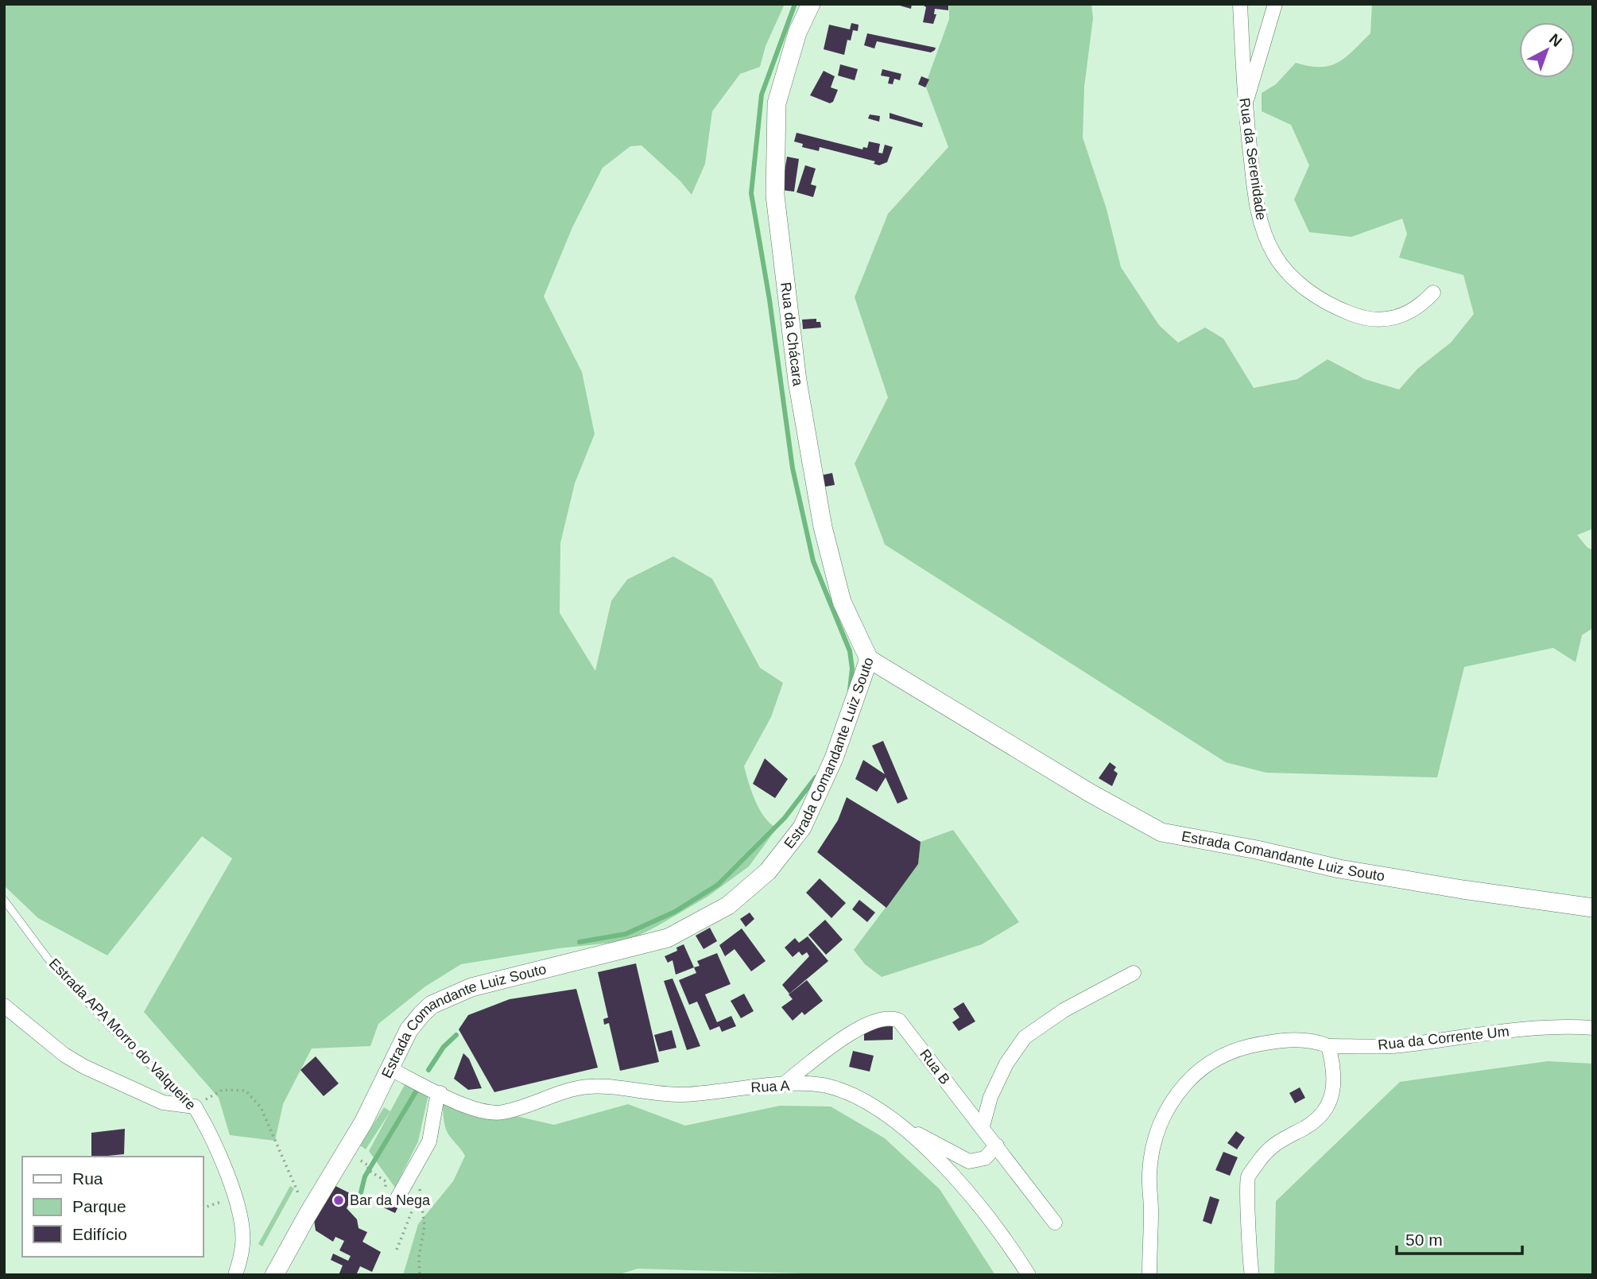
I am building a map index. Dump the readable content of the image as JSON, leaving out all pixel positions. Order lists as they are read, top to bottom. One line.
{"streets":{"street":["Rua da Serenidade","Rua da Chácara","Estrada Comandante Luiz Souto","Estrada APA Morro do Valqueire","Rua da Corrente Um","Rua B","Rua A"]},"crossings":[["Rua da Chácara","Estrada Comandante Luiz Souto"],["Estrada Comandante Luiz Souto","Rua A"],["Rua B","Rua A"]],"places":["Bar da Nega"],"legend":["Rua","Parque","Edifício"],"scale_bar":"50 m","north":"top right"}
